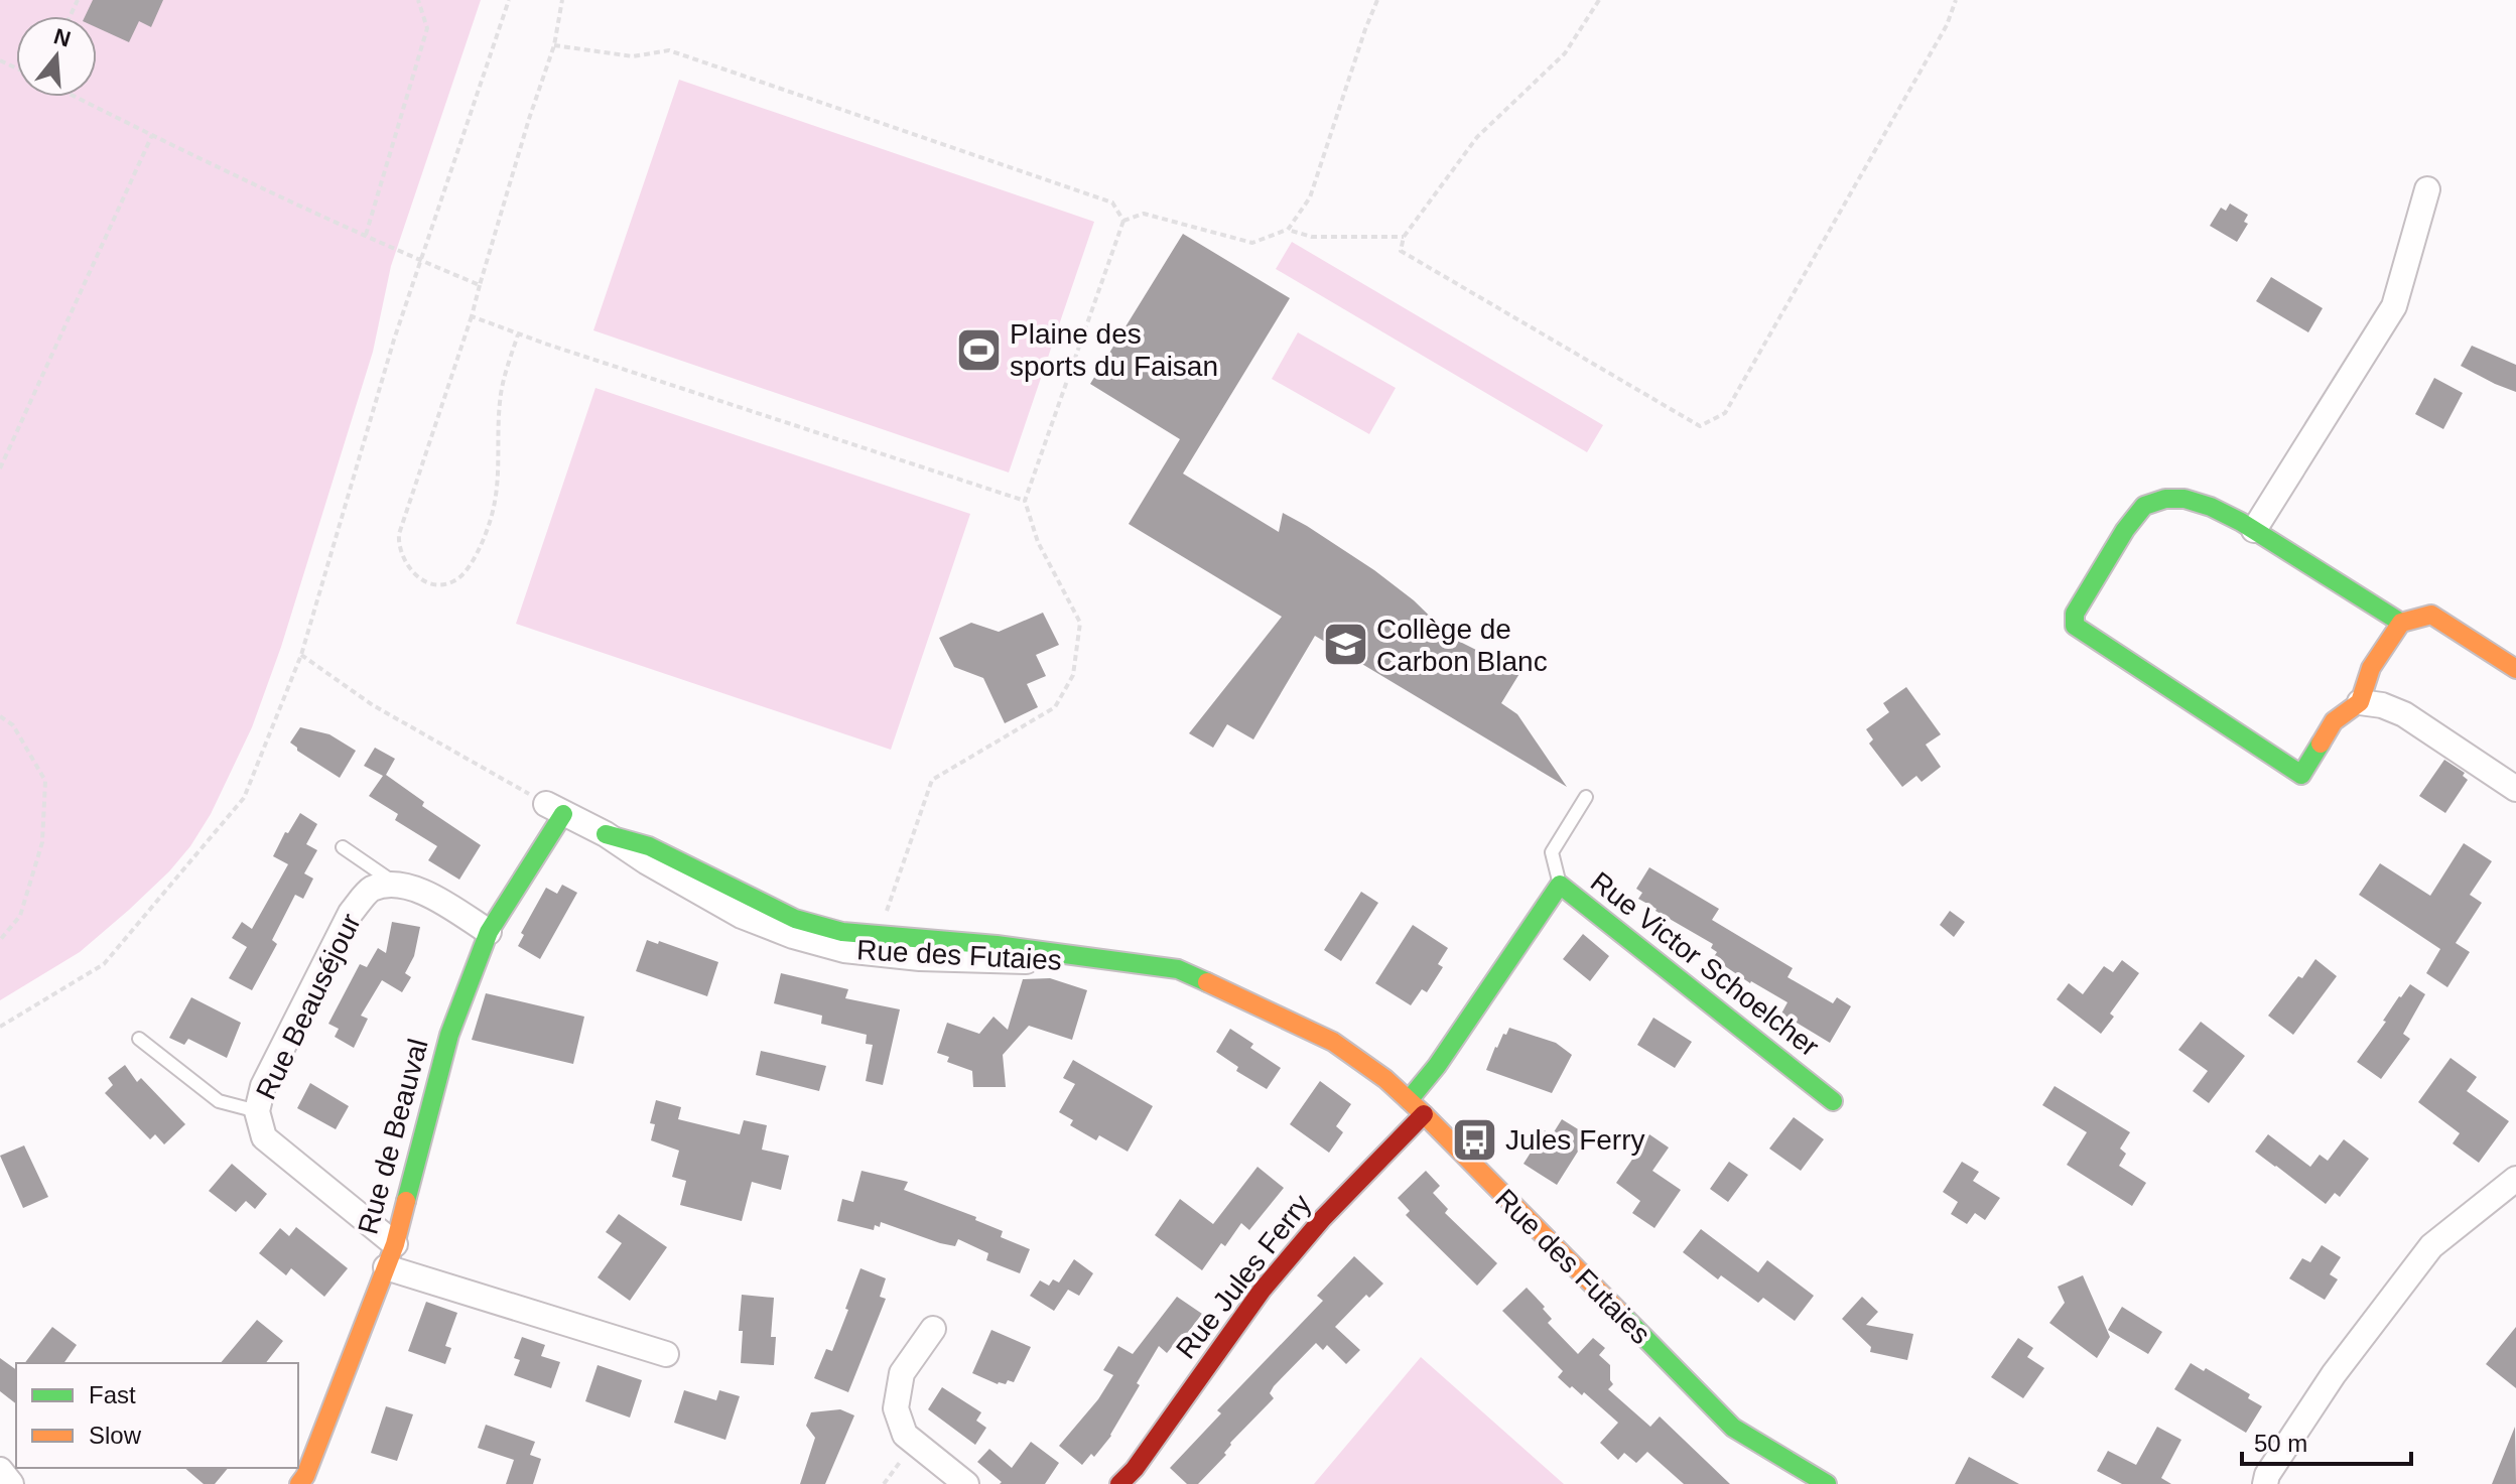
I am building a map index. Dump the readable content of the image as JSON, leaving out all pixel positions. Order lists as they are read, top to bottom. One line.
{"streets":{"street":["Rue des Futaies","Rue Victor Schoelcher","Rue Beauséjour","Rue de Beauval","Rue Jules Ferry"]},"crossings":[["Rue des Futaies","Rue Victor Schoelcher"],["Rue des Futaies","Rue de Beauval"],["Rue des Futaies","Rue Jules Ferry"],["Rue Beauséjour","Rue de Beauval"]],"places":{"sports":["Plaine des sports du Faisan"],"school or university":["Collège de Carbon Blanc"],"bus stop":["Jules Ferry"]},"legend":["Fast","Slow"],"scale_bar":"50 m","north":"top"}
